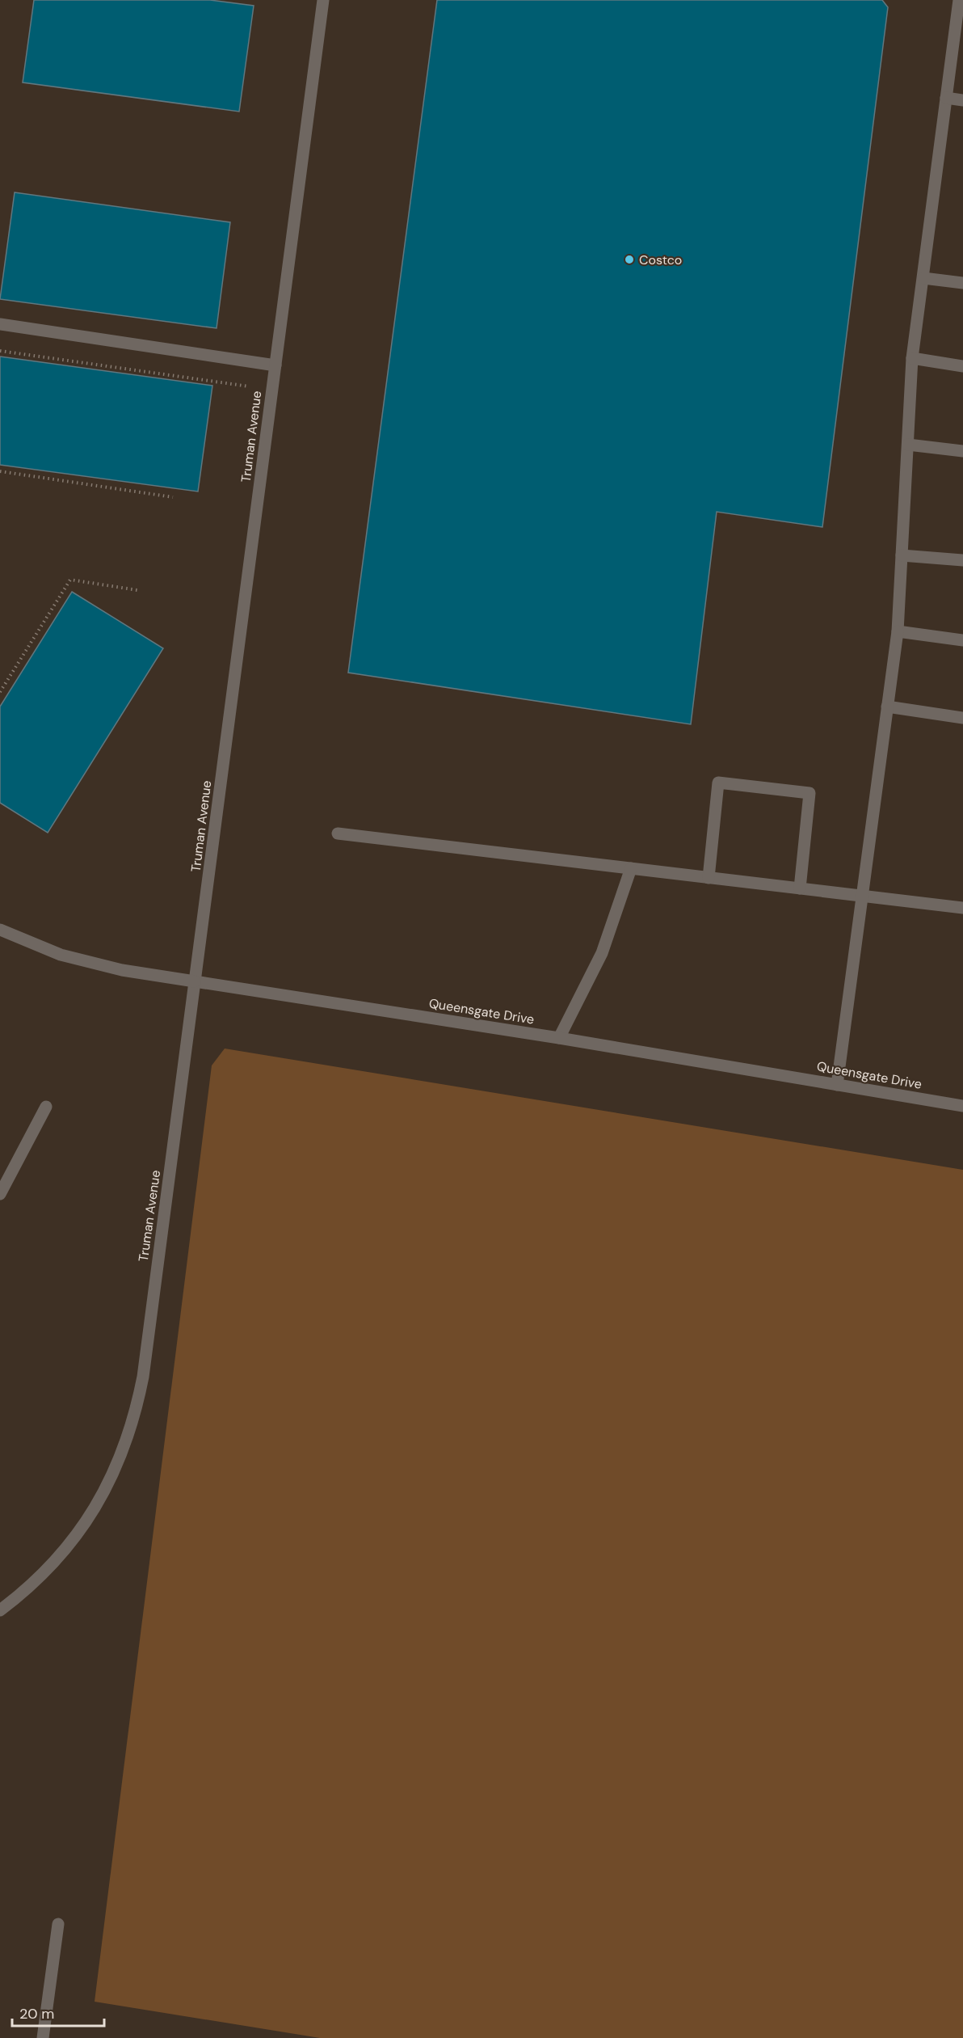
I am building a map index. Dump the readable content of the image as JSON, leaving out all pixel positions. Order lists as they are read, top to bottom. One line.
{"streets":{"street":["Truman Avenue","Queensgate Drive"]},"crossings":[["Truman Avenue","Queensgate Drive"]],"places":["Costco"],"scale_bar":"20 m"}
